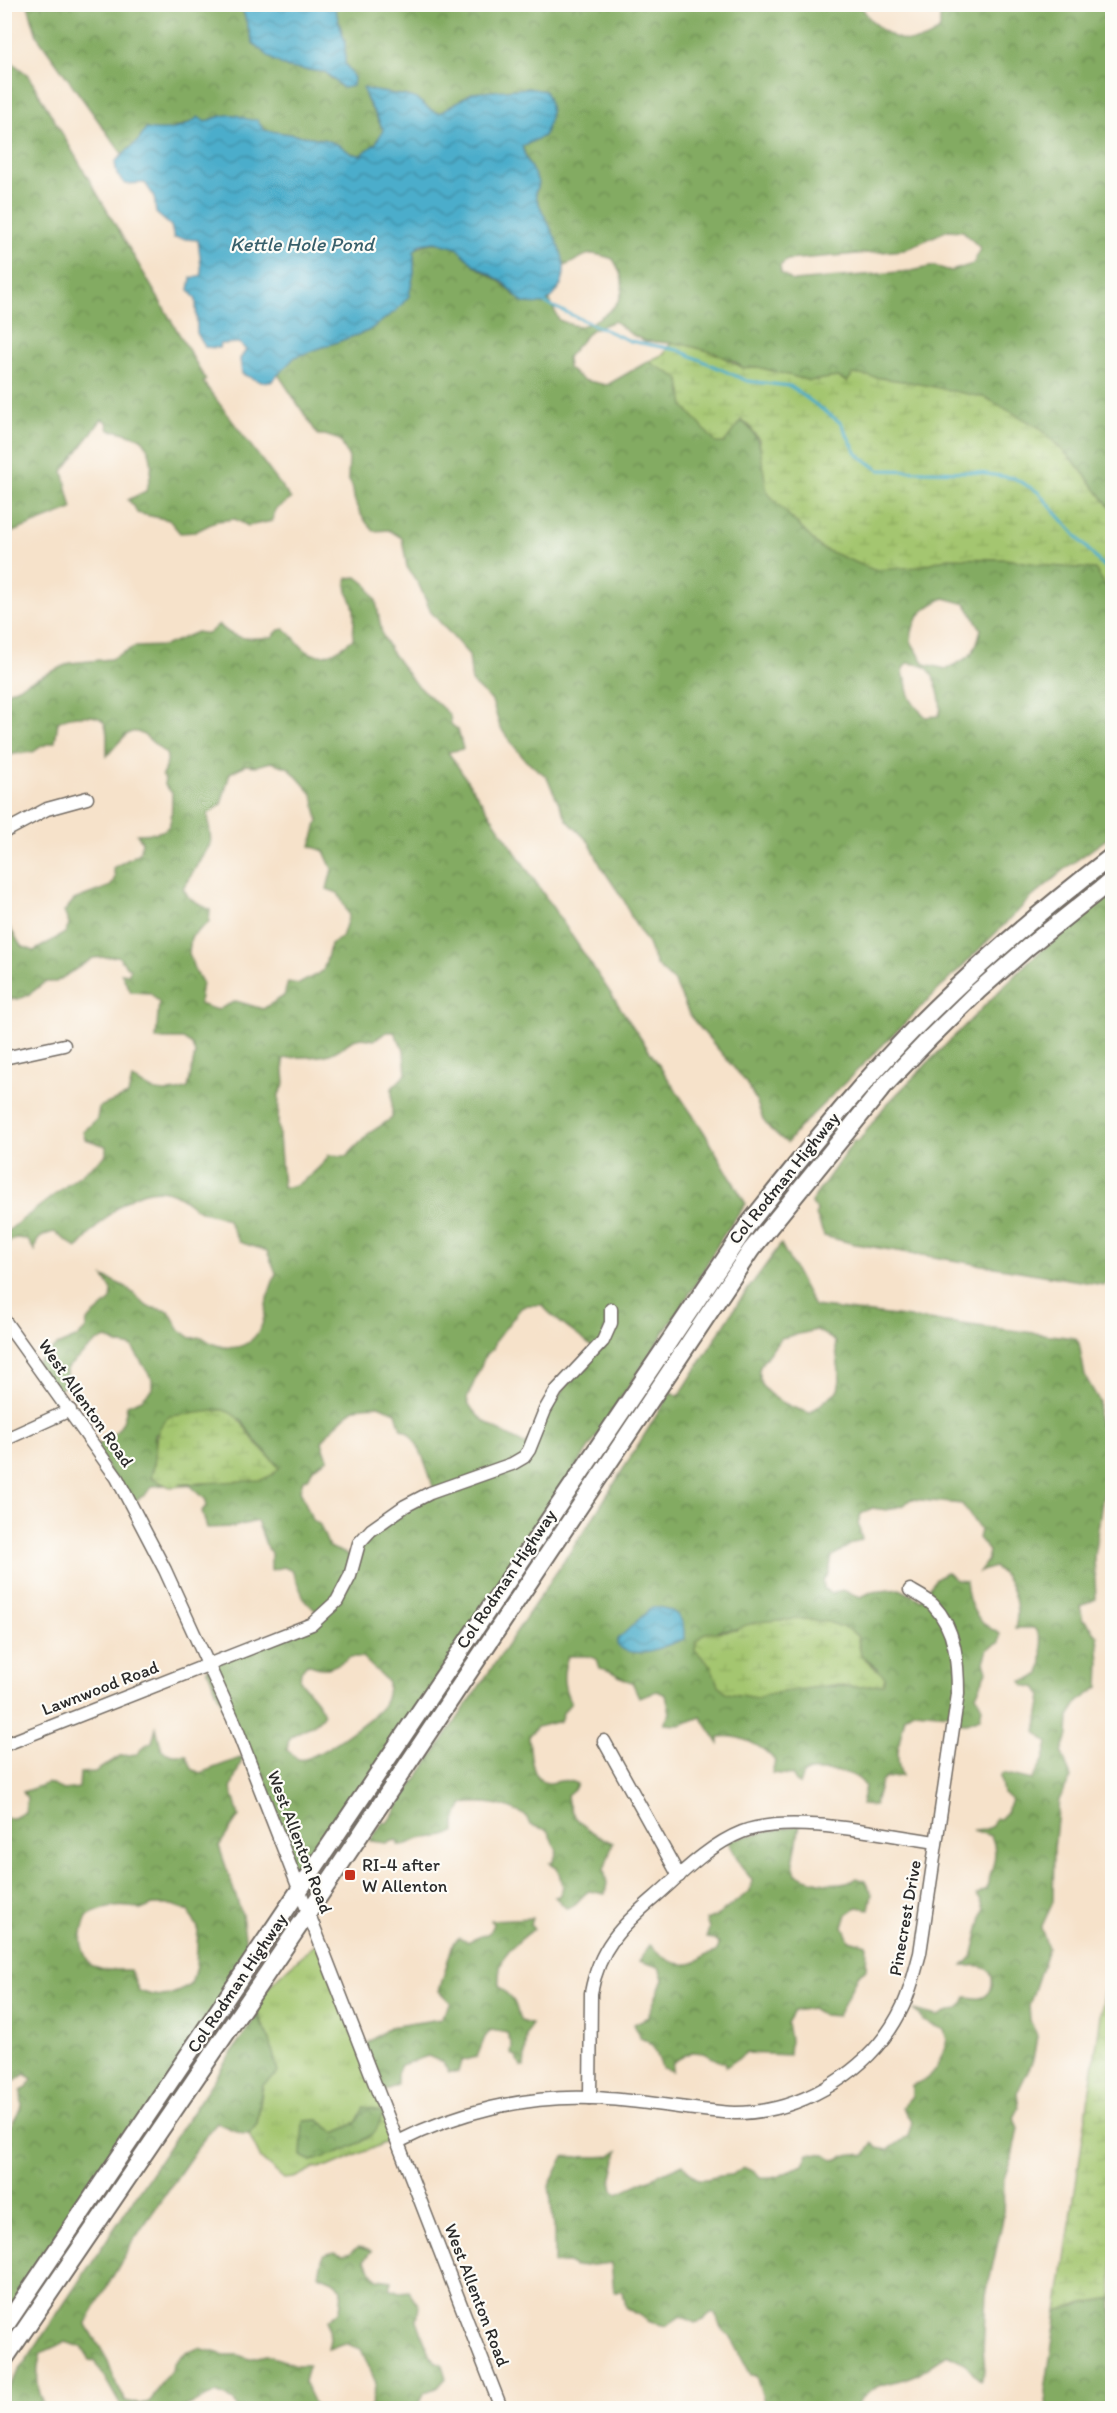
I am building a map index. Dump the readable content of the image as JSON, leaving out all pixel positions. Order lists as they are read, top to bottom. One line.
{"streets":{"highway":["Col Rodman Highway"],"street":["West Allenton Road","Lawnwood Road","Pinecrest Drive"]},"crossings":[["Col Rodman Highway","West Allenton Road"],["West Allenton Road","Lawnwood Road"],["West Allenton Road","Pinecrest Drive"]],"water":["Kettle Hole Pond"],"places":{"transit":["RI-4 after W Allenton"]}}
